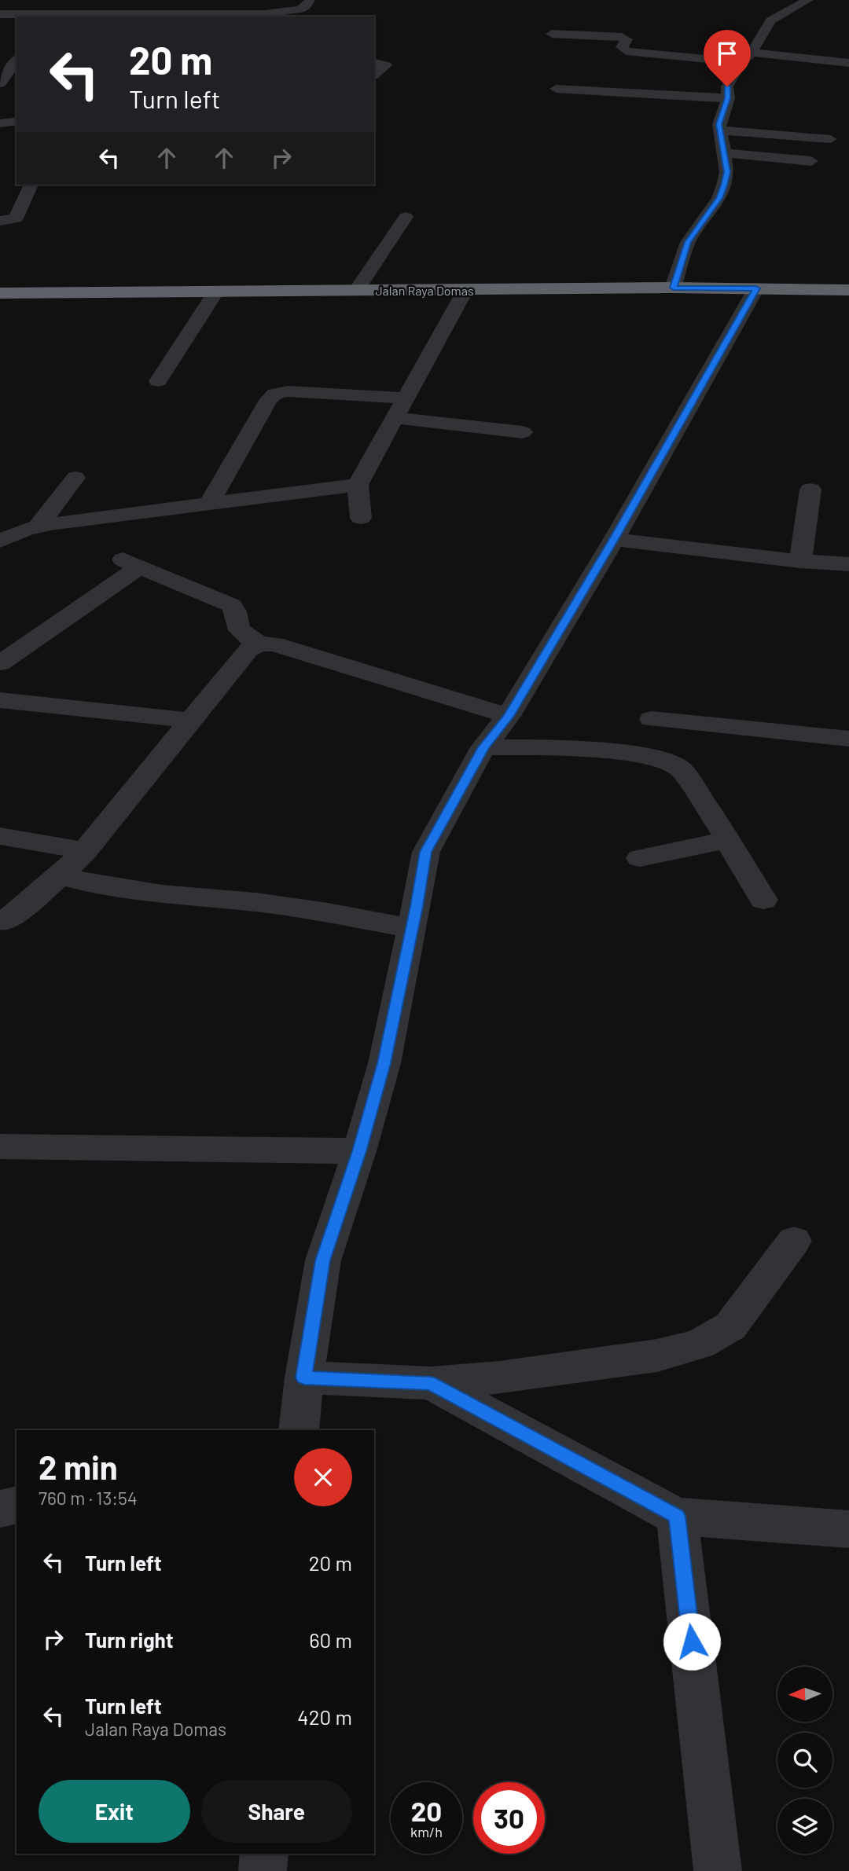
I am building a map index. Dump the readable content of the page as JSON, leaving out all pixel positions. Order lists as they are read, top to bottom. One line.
{"streets":{"highway":["Jalan Raya Domas"]},"north":"left","page":{"turn":["20 m","Turn left"],"heading":["2 min","760 m · 13:54"],"list":[{"name":"Turn left","value":"20 m"},{"name":"Turn right","value":"60 m"},{"name":"Turn left","note":"Jalan Raya Domas","value":"420 m"}],"buttons":["Exit","Share"],"speed":"20 km/h","limit":"30"}}
